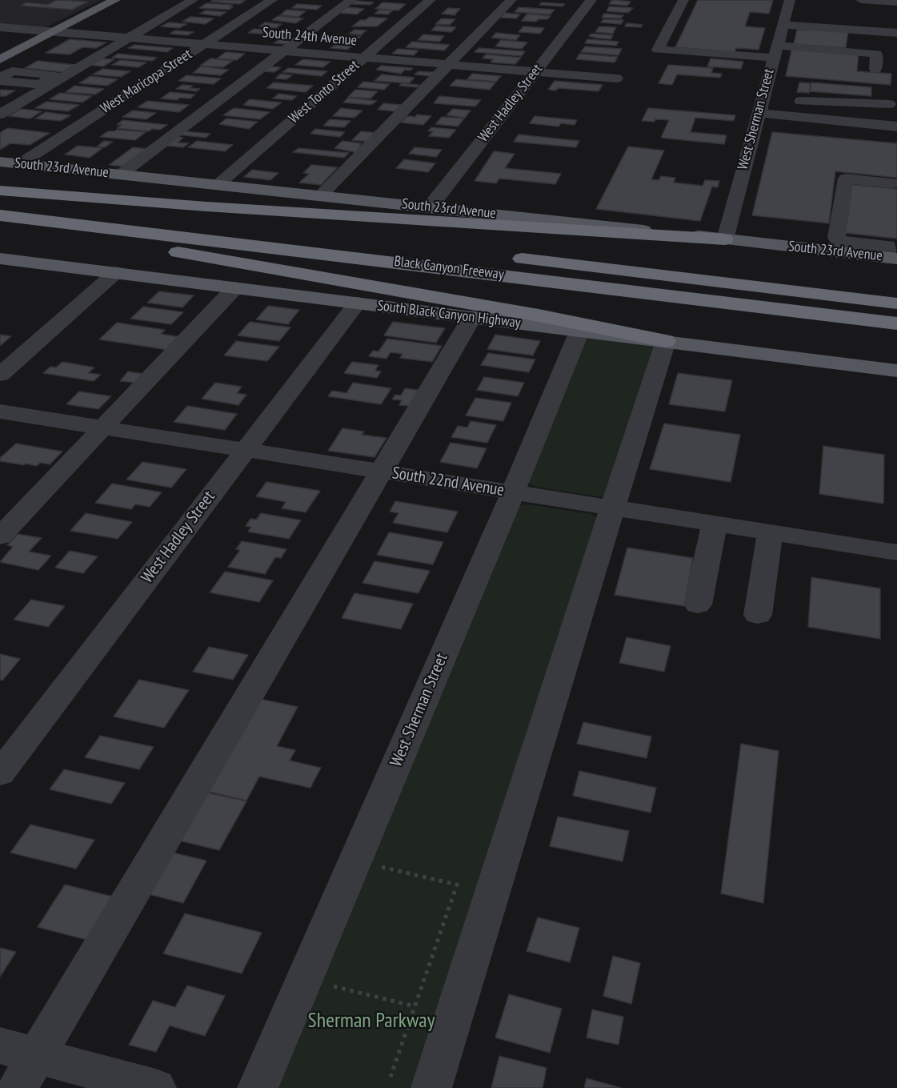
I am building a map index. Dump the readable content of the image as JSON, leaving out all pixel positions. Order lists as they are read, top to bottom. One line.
{"streets":{"highway":["Black Canyon Freeway"],"main road":["South 23rd Avenue","South Black Canyon Highway"],"street":["South 24th Avenue","West Maricopa Street","West Tonto Street","West Hadley Street","West Sherman Street","South 22nd Avenue"]},"crossings":[["South 24th Avenue","West Maricopa Street"],["South 24th Avenue","West Tonto Street"],["South 24th Avenue","West Hadley Street"],["West Maricopa Street","South 23rd Avenue"],["West Tonto Street","South 23rd Avenue"],["West Hadley Street","South 23rd Avenue"],["West Hadley Street","South Black Canyon Highway"],["West Hadley Street","South 22nd Avenue"],["West Sherman Street","South 23rd Avenue"],["West Sherman Street","South Black Canyon Highway"],["West Sherman Street","South 22nd Avenue"]],"parks":["Sherman Parkway"]}
